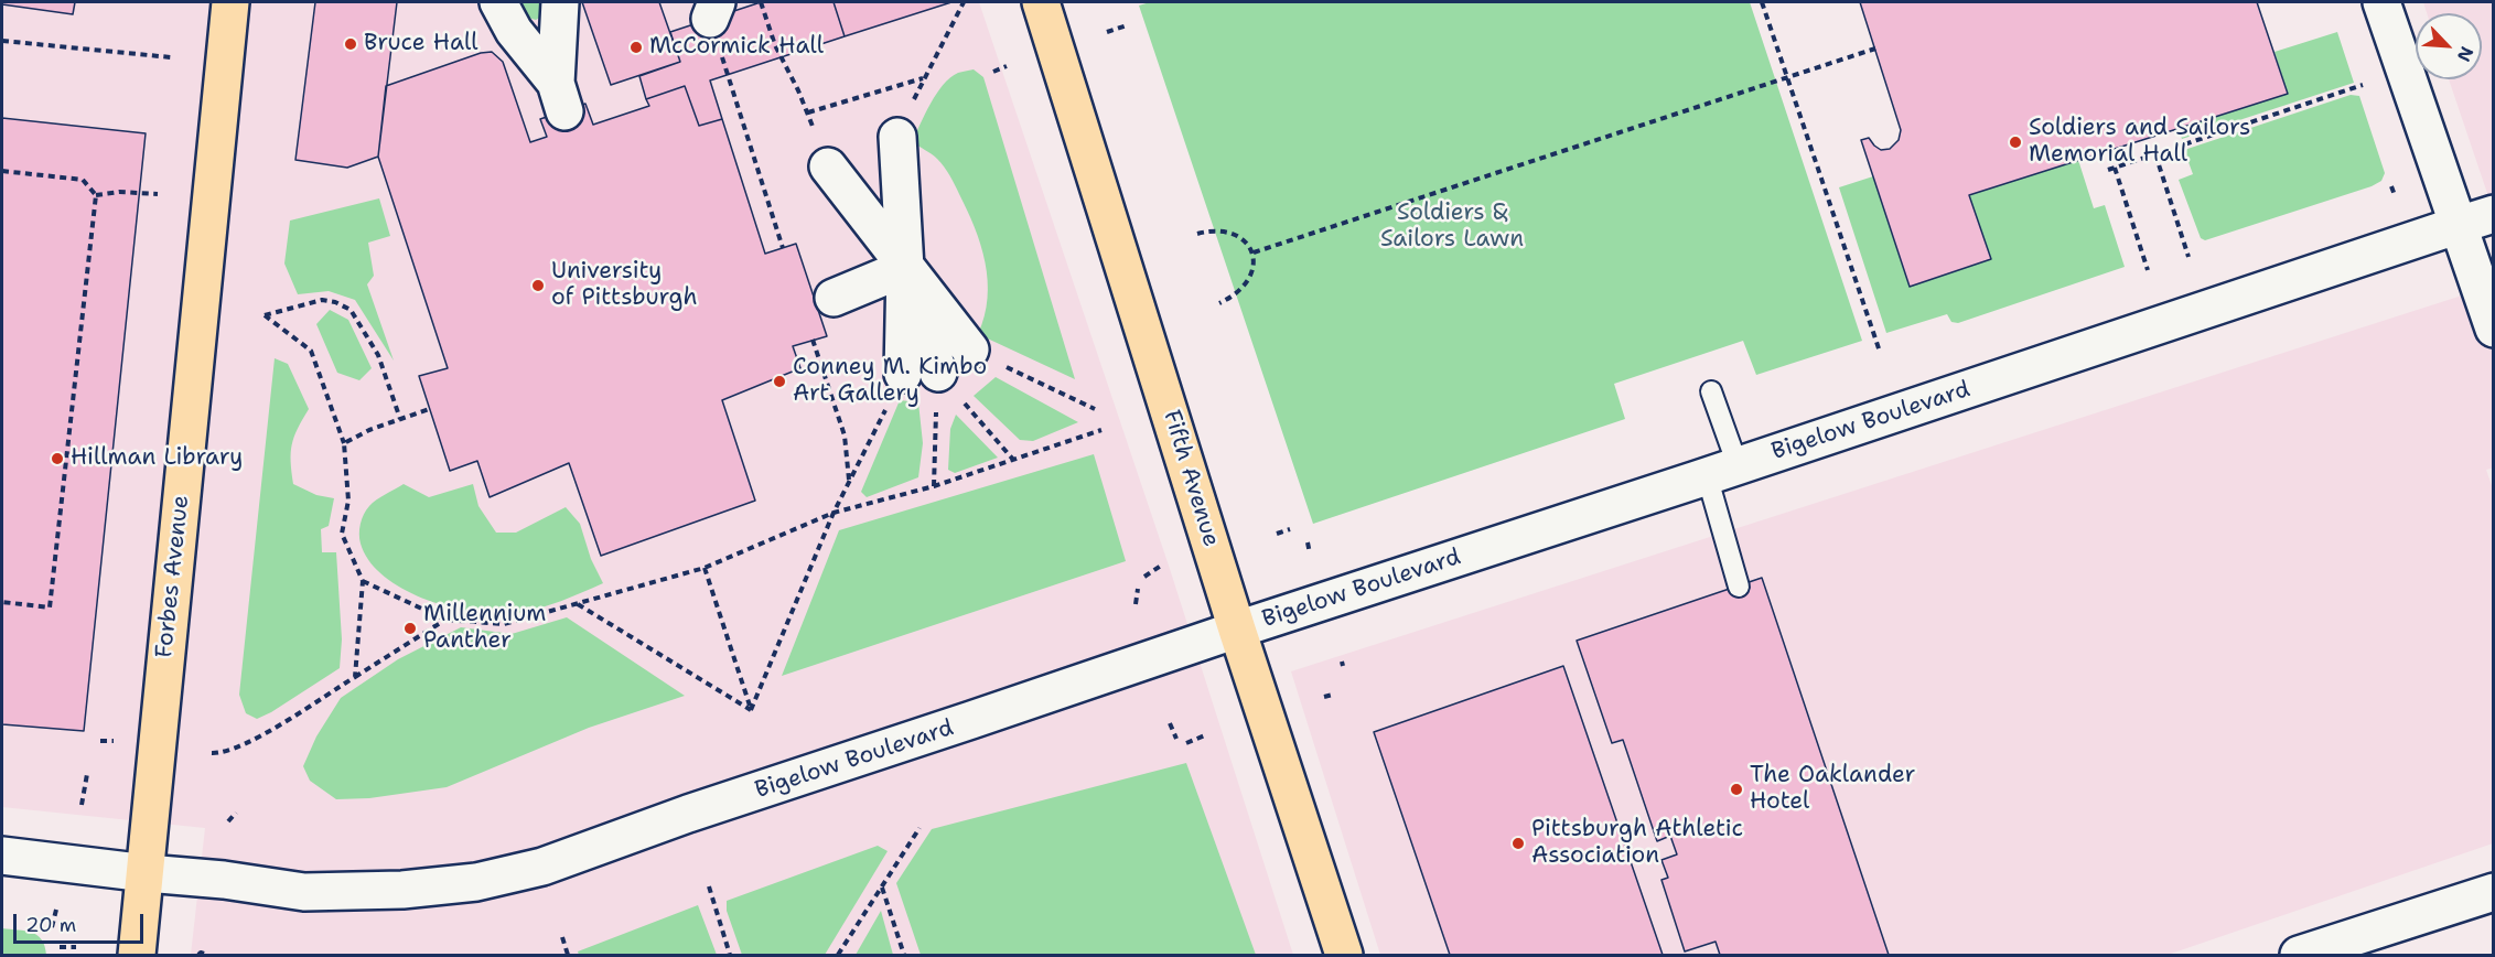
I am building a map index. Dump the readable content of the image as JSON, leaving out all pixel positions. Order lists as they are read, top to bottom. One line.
{"streets":{"highway":["Fifth Avenue","Forbes Avenue"],"main road":["Bigelow Boulevard"]},"crossings":[["Bigelow Boulevard","Fifth Avenue"],["Bigelow Boulevard","Forbes Avenue"]],"parks":["Soldiers & Sailors Lawn"],"places":["Bruce Hall","McCormick Hall","Soldiers and Sailors Memorial Hall","University of Pittsburgh","Conney M. Kimbo Art Gallery","Hillman Library","Millennium Panther","The Oaklander Hotel","Pittsburgh Athletic Association"],"scale_bar":"20 m","north":"bottom right"}
